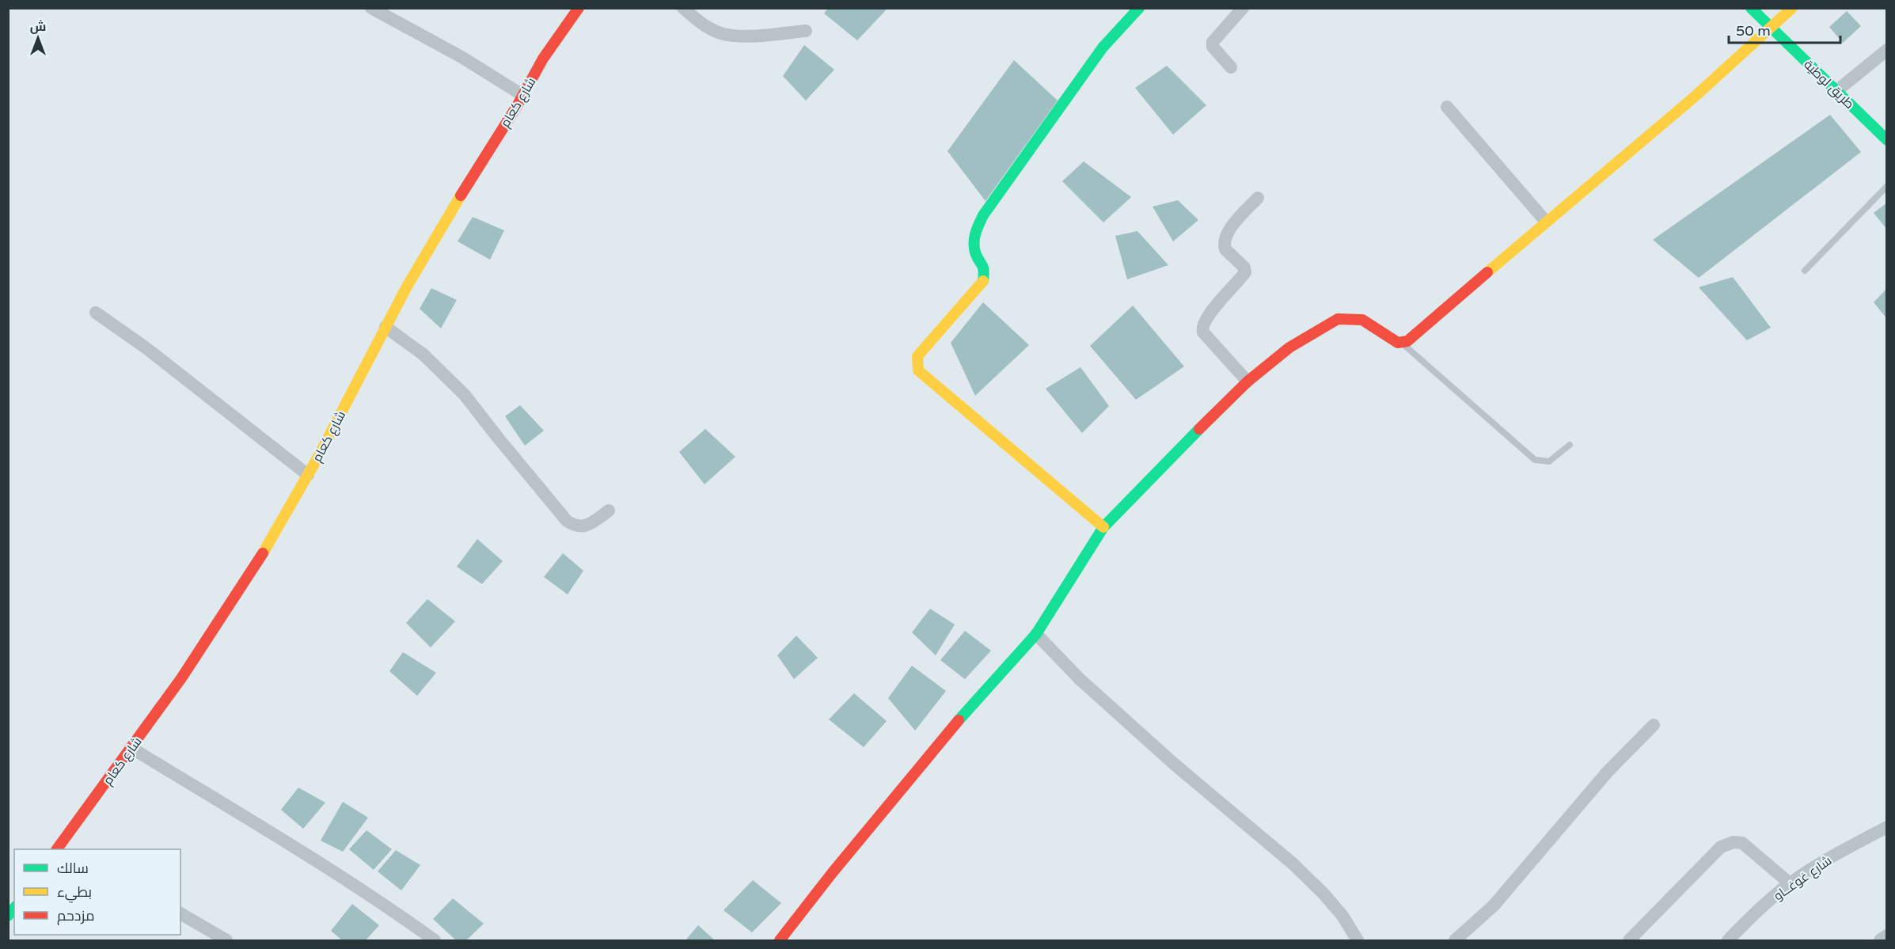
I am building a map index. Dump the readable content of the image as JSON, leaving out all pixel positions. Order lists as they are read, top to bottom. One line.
{"streets":{"street":["طريق لوطية","شارع كعام","شارع غوغــاو"]},"legend":["سالك","بطيء","مزدحم"],"scale_bar":"50 m","north":"top"}
